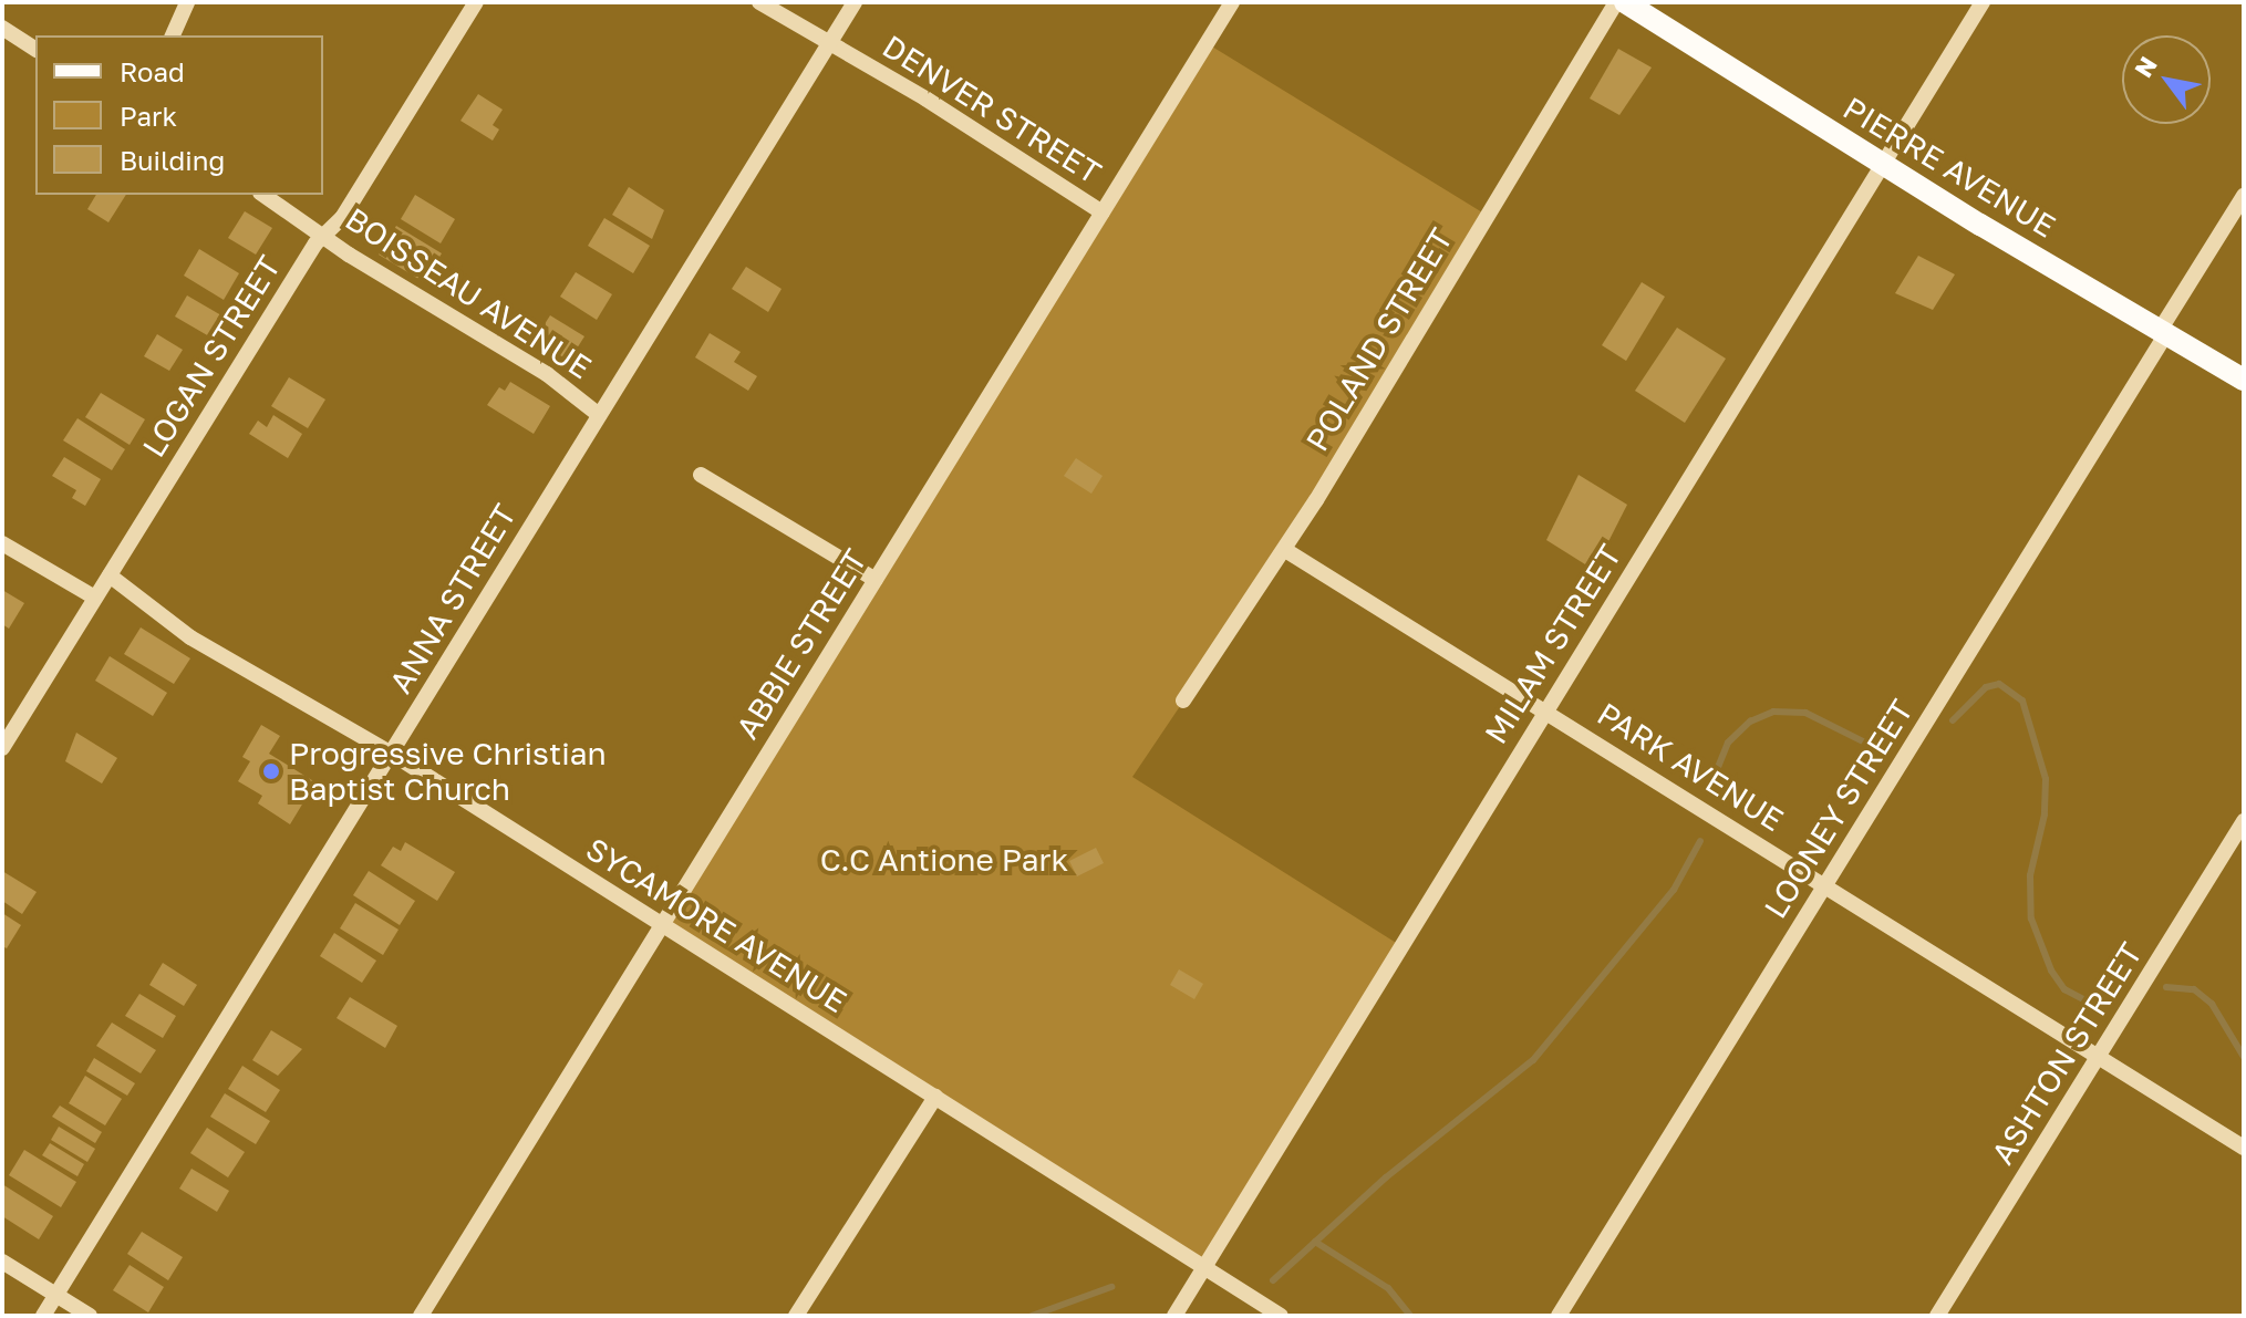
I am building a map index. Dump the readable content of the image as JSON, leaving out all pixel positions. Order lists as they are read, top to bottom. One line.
{"streets":{"main road":["PIERRE AVENUE"],"street":["DENVER STREET","BOISSEAU AVENUE","POLAND STREET","LOGAN STREET","ANNA STREET","ABBIE STREET","MILAM STREET","PARK AVENUE","LOONEY STREET","SYCAMORE AVENUE","ASHTON STREET"]},"crossings":[["DENVER STREET","ANNA STREET"],["DENVER STREET","ABBIE STREET"],["PIERRE AVENUE","MILAM STREET"],["PIERRE AVENUE","LOONEY STREET"],["BOISSEAU AVENUE","LOGAN STREET"],["BOISSEAU AVENUE","ANNA STREET"],["POLAND STREET","PARK AVENUE"],["LOGAN STREET","SYCAMORE AVENUE"],["ANNA STREET","SYCAMORE AVENUE"],["ABBIE STREET","SYCAMORE AVENUE"],["MILAM STREET","PARK AVENUE"],["MILAM STREET","SYCAMORE AVENUE"],["PARK AVENUE","LOONEY STREET"],["PARK AVENUE","ASHTON STREET"]],"parks":["C.C Antione Park"],"places":["Progressive Christian Baptist Church"],"legend":["Road","Park","Building"],"north":"top left"}
